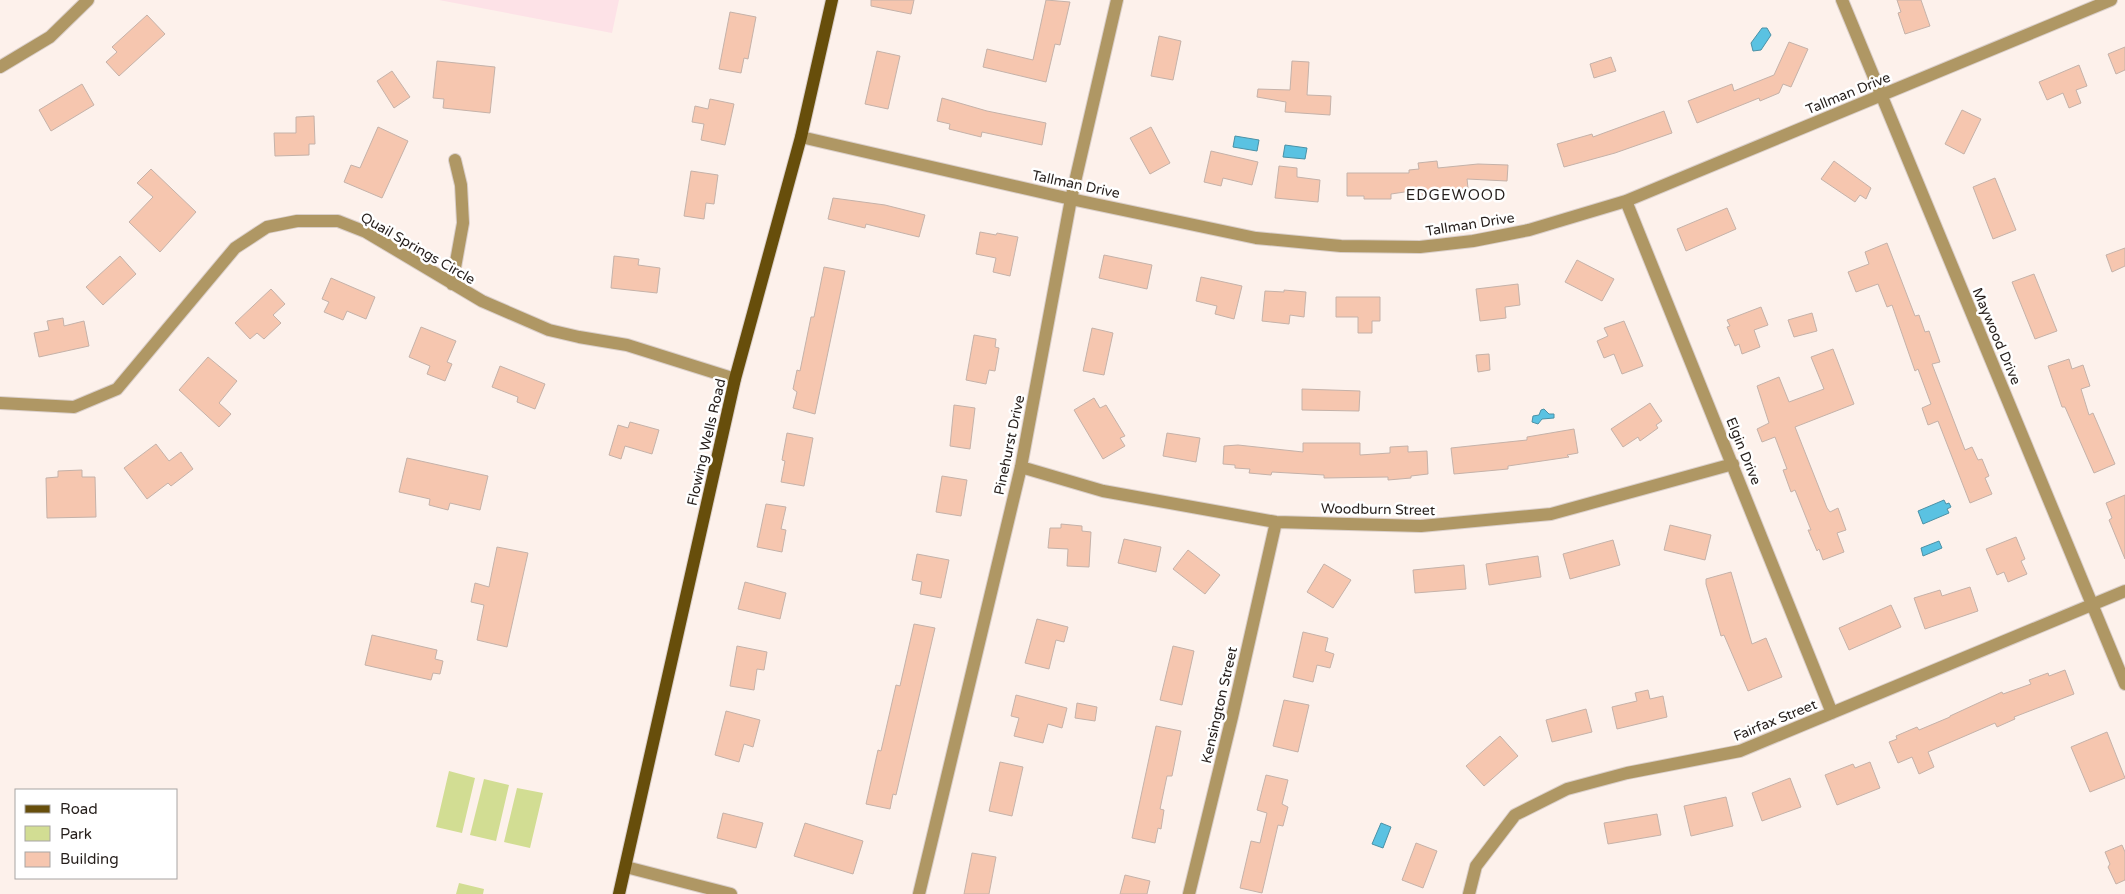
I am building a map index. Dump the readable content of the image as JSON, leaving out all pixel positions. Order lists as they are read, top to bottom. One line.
{"streets":{"main road":["Flowing Wells Road"],"street":["Tallman Drive","Quail Springs Circle","Maywood Drive","Pinehurst Drive","Elgin Drive","Woodburn Street","Kensington Street","Fairfax Street"]},"crossings":[["Tallman Drive","Maywood Drive"],["Tallman Drive","Flowing Wells Road"],["Tallman Drive","Pinehurst Drive"],["Tallman Drive","Elgin Drive"],["Quail Springs Circle","Flowing Wells Road"],["Maywood Drive","Fairfax Street"],["Pinehurst Drive","Woodburn Street"],["Elgin Drive","Woodburn Street"],["Elgin Drive","Fairfax Street"],["Woodburn Street","Kensington Street"]],"districts":["EDGEWOOD"],"legend":["Road","Park","Building"]}
